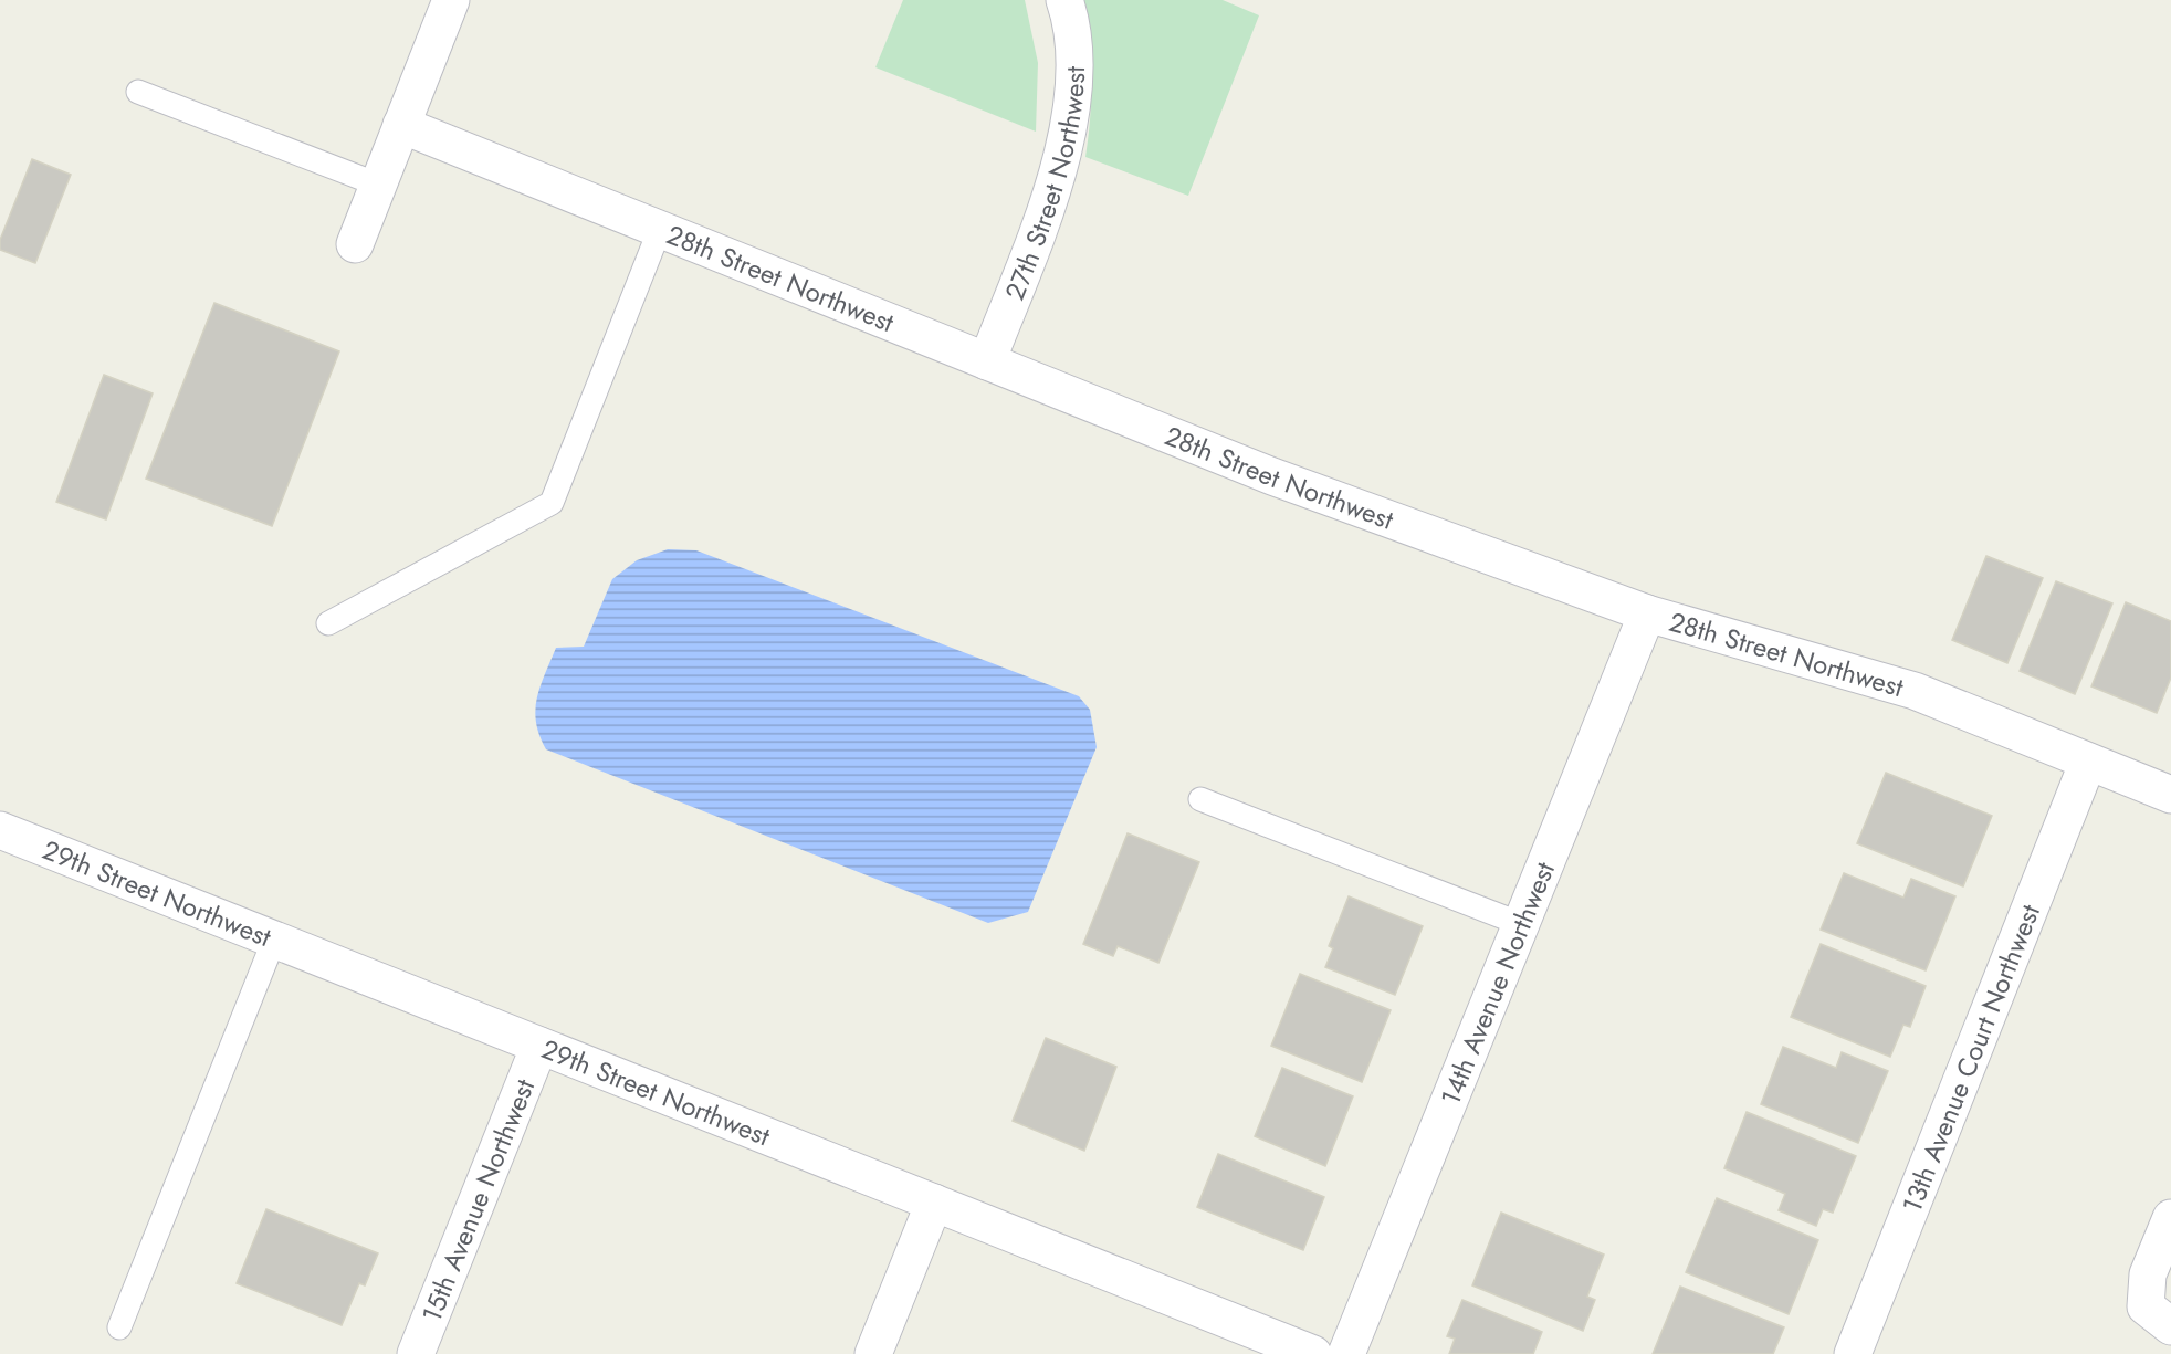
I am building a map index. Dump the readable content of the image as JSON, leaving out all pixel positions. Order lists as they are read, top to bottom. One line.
{"streets":{"street":["27th Street Northwest","28th Street Northwest","29th Street Northwest","14th Avenue Northwest","13th Avenue Court Northwest","15th Avenue Northwest"]},"crossings":[["27th Street Northwest","28th Street Northwest"],["28th Street Northwest","14th Avenue Northwest"],["28th Street Northwest","13th Avenue Court Northwest"],["29th Street Northwest","15th Avenue Northwest"]]}
